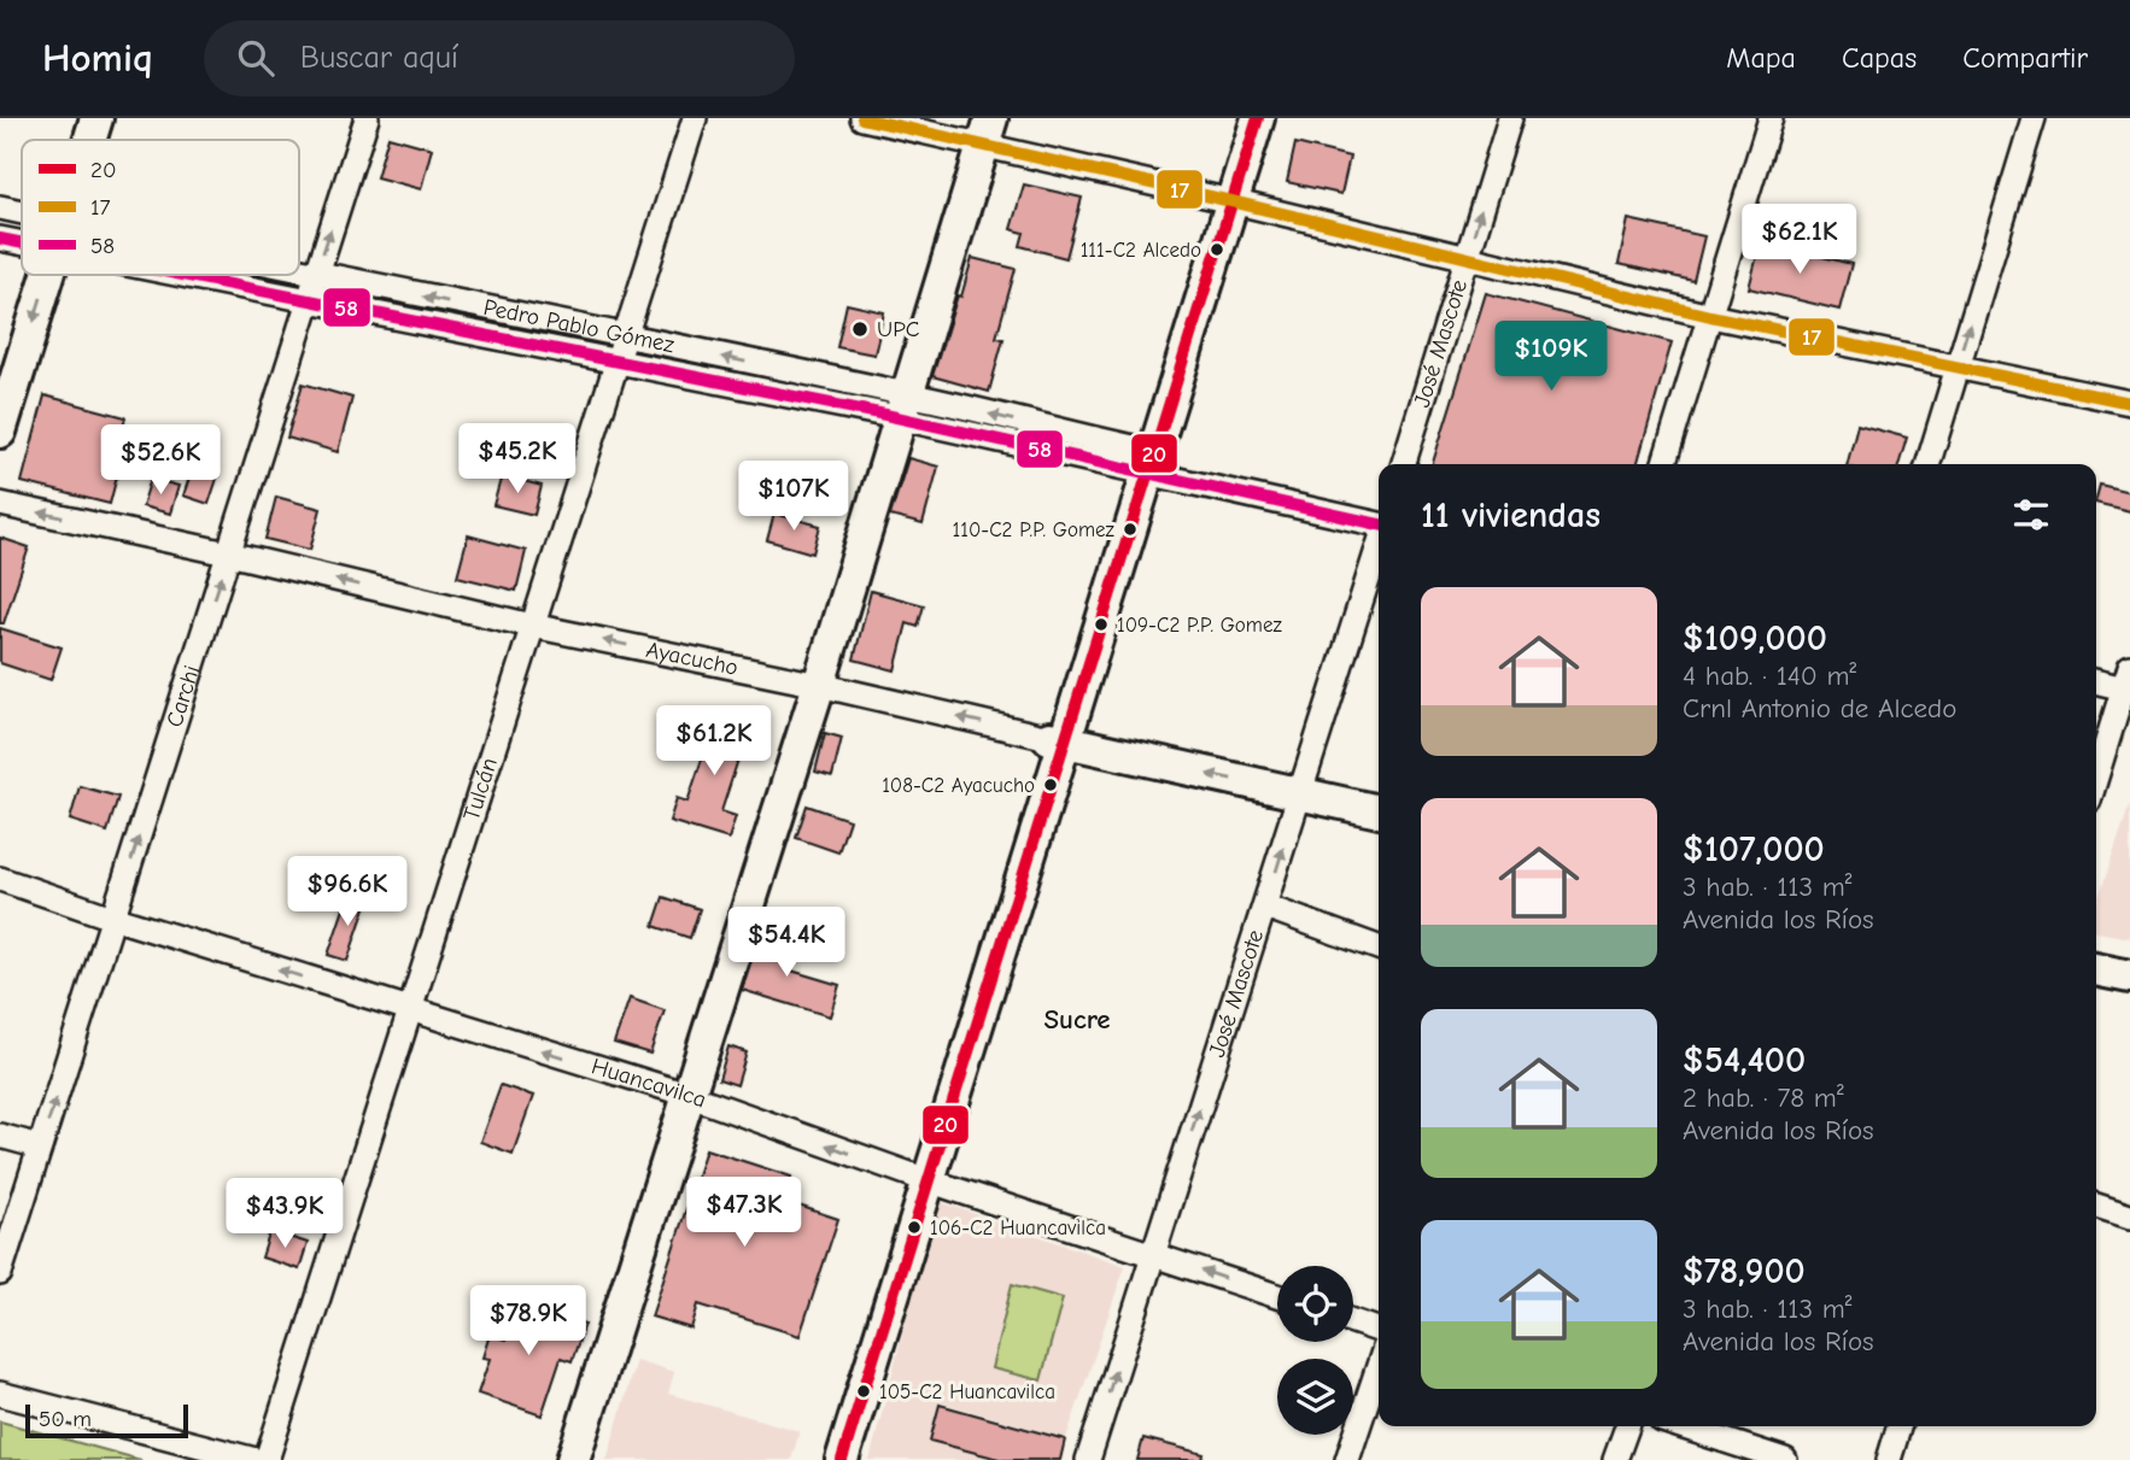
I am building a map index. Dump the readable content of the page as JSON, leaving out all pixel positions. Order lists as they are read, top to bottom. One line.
{"streets":{"main road":["Ayacucho"],"street":["Pedro Pablo Gómez","José Mascote","Carchi","Tulcán","Huancavilca"]},"crossings":[["Pedro Pablo Gómez","Carchi"],["Pedro Pablo Gómez","Tulcán"],["José Mascote","Ayacucho"],["José Mascote","Huancavilca"],["Ayacucho","Carchi"],["Ayacucho","Tulcán"],["Carchi","Huancavilca"],["Tulcán","Huancavilca"]],"one_way":["José Mascote","Ayacucho","Carchi","Huancavilca"],"districts":["Sucre"],"places":["111-C2 Alcedo","UPC","110-C2 P.P. Gomez","109-C2 P.P. Gomez","108-C2 Ayacucho","106-C2 Huancavilca","105-C2 Huancavilca"],"lines":["transit line 20","transit line 17","transit line 58"],"legend":["20","17","58"],"scale_bar":"50 m","page":{"header":"Homiq","search":"Buscar aquí","nav":["Mapa","Capas","Compartir"],"price":["$62.1K","$109K","$45.2K","$52.6K","$107K","$61.2K","$96.6K","$54.4K","$47.3K","$43.9K","$78.9K"],"heading":"11 viviendas","list":[{"name":"$109,000","note":"4 hab. · 140 m² · Crnl Antonio de Alcedo"},{"name":"$107,000","note":"3 hab. · 113 m² · Avenida los Ríos"},{"name":"$54,400","note":"2 hab. · 78 m² · Avenida los Ríos"},{"name":"$78,900","note":"3 hab. · 113 m² · Avenida los Ríos"}],"scale":"50 m"}}
